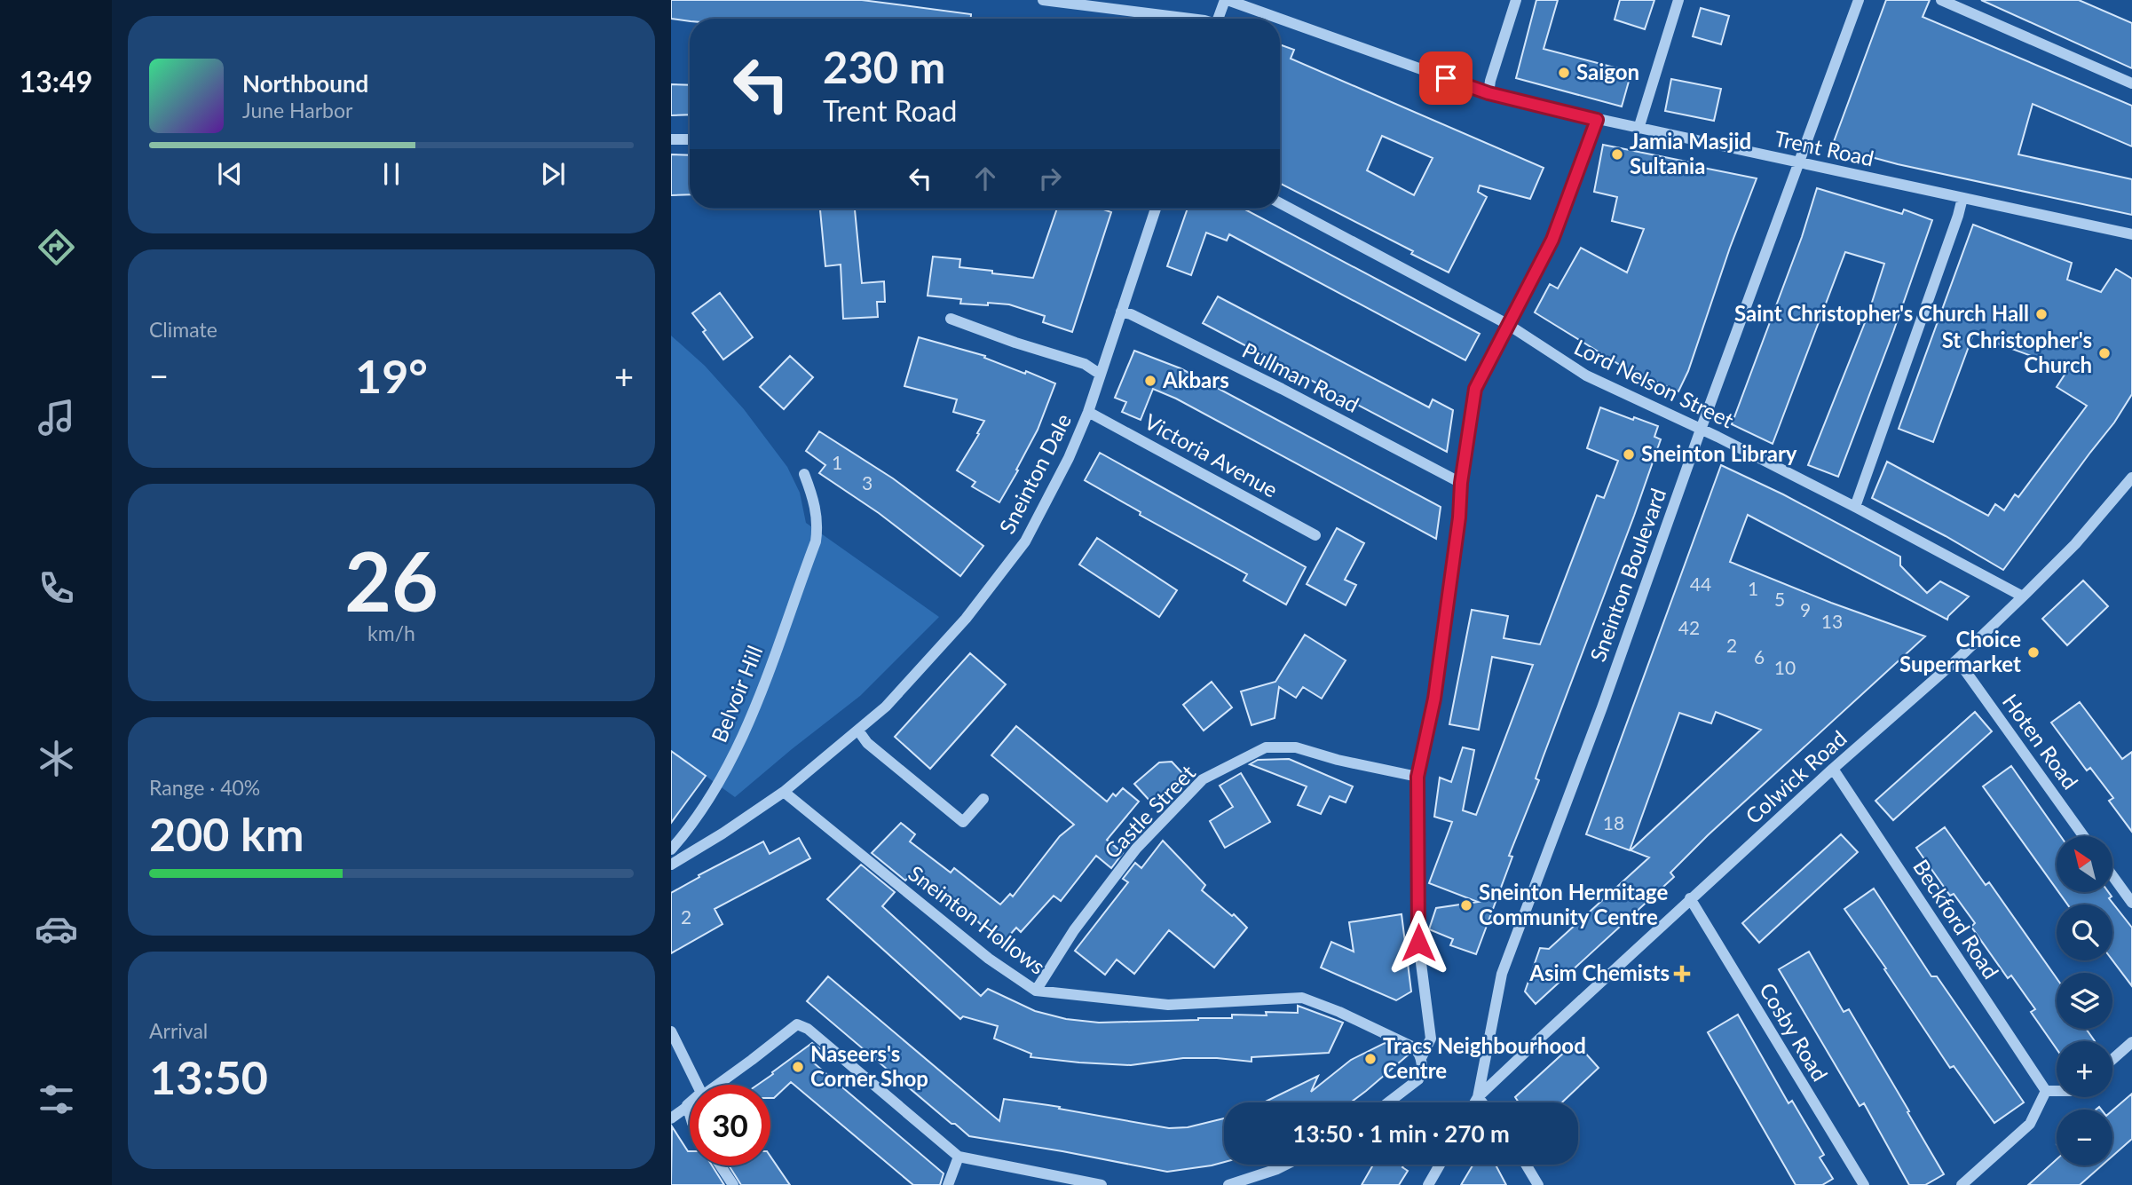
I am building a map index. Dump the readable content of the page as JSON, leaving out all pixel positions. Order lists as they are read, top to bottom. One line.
{"streets":{"street":["Trent Road","Pullman Road","Lord Nelson Street","Victoria Avenue","Sneinton Dale","Sneinton Boulevard","Belvoir Hill","Hoten Road","Colwick Road","Castle Street","Beckford Road","Sneinton Hollows","Cosby Road"]},"crossings":[["Trent Road","Sneinton Boulevard"],["Pullman Road","Sneinton Dale"],["Lord Nelson Street","Sneinton Boulevard"],["Lord Nelson Street","Colwick Road"],["Victoria Avenue","Sneinton Dale"],["Sneinton Dale","Sneinton Hollows"],["Sneinton Boulevard","Colwick Road"],["Hoten Road","Colwick Road"],["Colwick Road","Beckford Road"],["Colwick Road","Cosby Road"],["Castle Street","Sneinton Hollows"]],"places":{"other":["Saigon","Jamia Masjid Sultania","Saint Christopher's Church Hall","St Christopher's Church","Akbars","Sneinton Library","Choice Supermarket","Sneinton Hermitage Community Centre","Tracs Neighbourhood Centre","Naseers's Corner Shop"],"health":["Asim Chemists"]},"house_numbers":["1","3","44","1","5","9","13","42","2","6","10","18","2"],"north":"top left","page":{"tabs":"13:49","turn":["230 m","Trent Road"],"song":["Northbound","June Harbor"],"tile":["Climate",["26","km/h"],["Range · 40%","200 km"],["Arrival","13:50"]],"heat":["−","19°","+"],"map_buttons":["+","−"],"limit":"30","trip":"13:50 · 1 min · 270 m"}}
